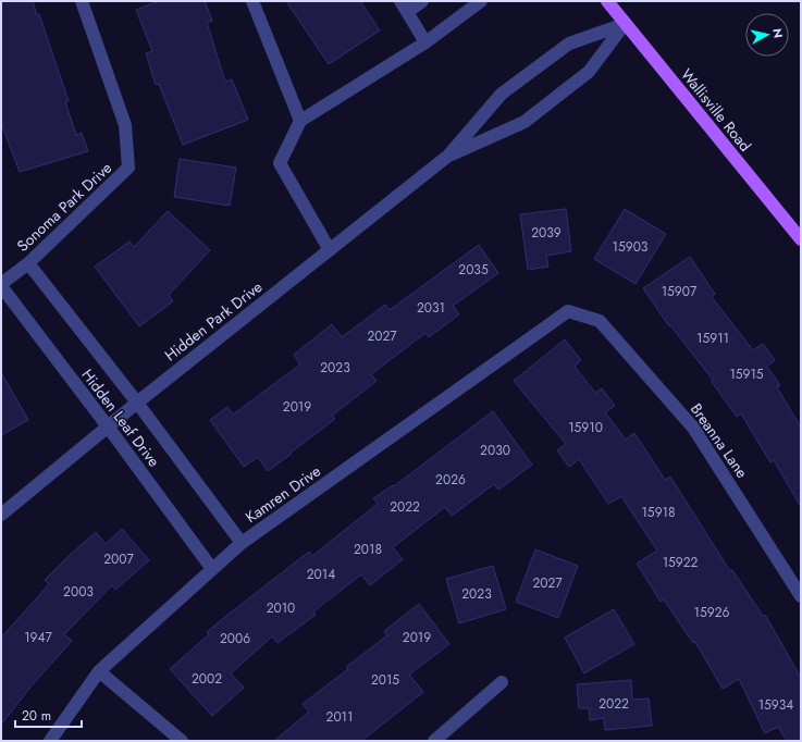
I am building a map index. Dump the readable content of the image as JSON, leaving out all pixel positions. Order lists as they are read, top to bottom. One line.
{"streets":{"main road":["Wallisville Road"],"street":["Sonoma Park Drive","Hidden Park Drive","Hidden Leaf Drive","Breanna Lane","Kamren Drive"]},"crossings":[["Wallisville Road","Hidden Park Drive"],["Sonoma Park Drive","Hidden Leaf Drive"],["Hidden Park Drive","Hidden Leaf Drive"],["Hidden Leaf Drive","Kamren Drive"],["Breanna Lane","Kamren Drive"]],"house_numbers":["2039","15903","2035","15907","2031","2027","15911","2023","15915","2019","15910","2030","2026","2022","15918","2018","2007","15922","2014","2027","2003","2023","2010","15926","1947","2019","2006","2002","2015","2022","15934","2011"],"scale_bar":"20 m","north":"right"}
